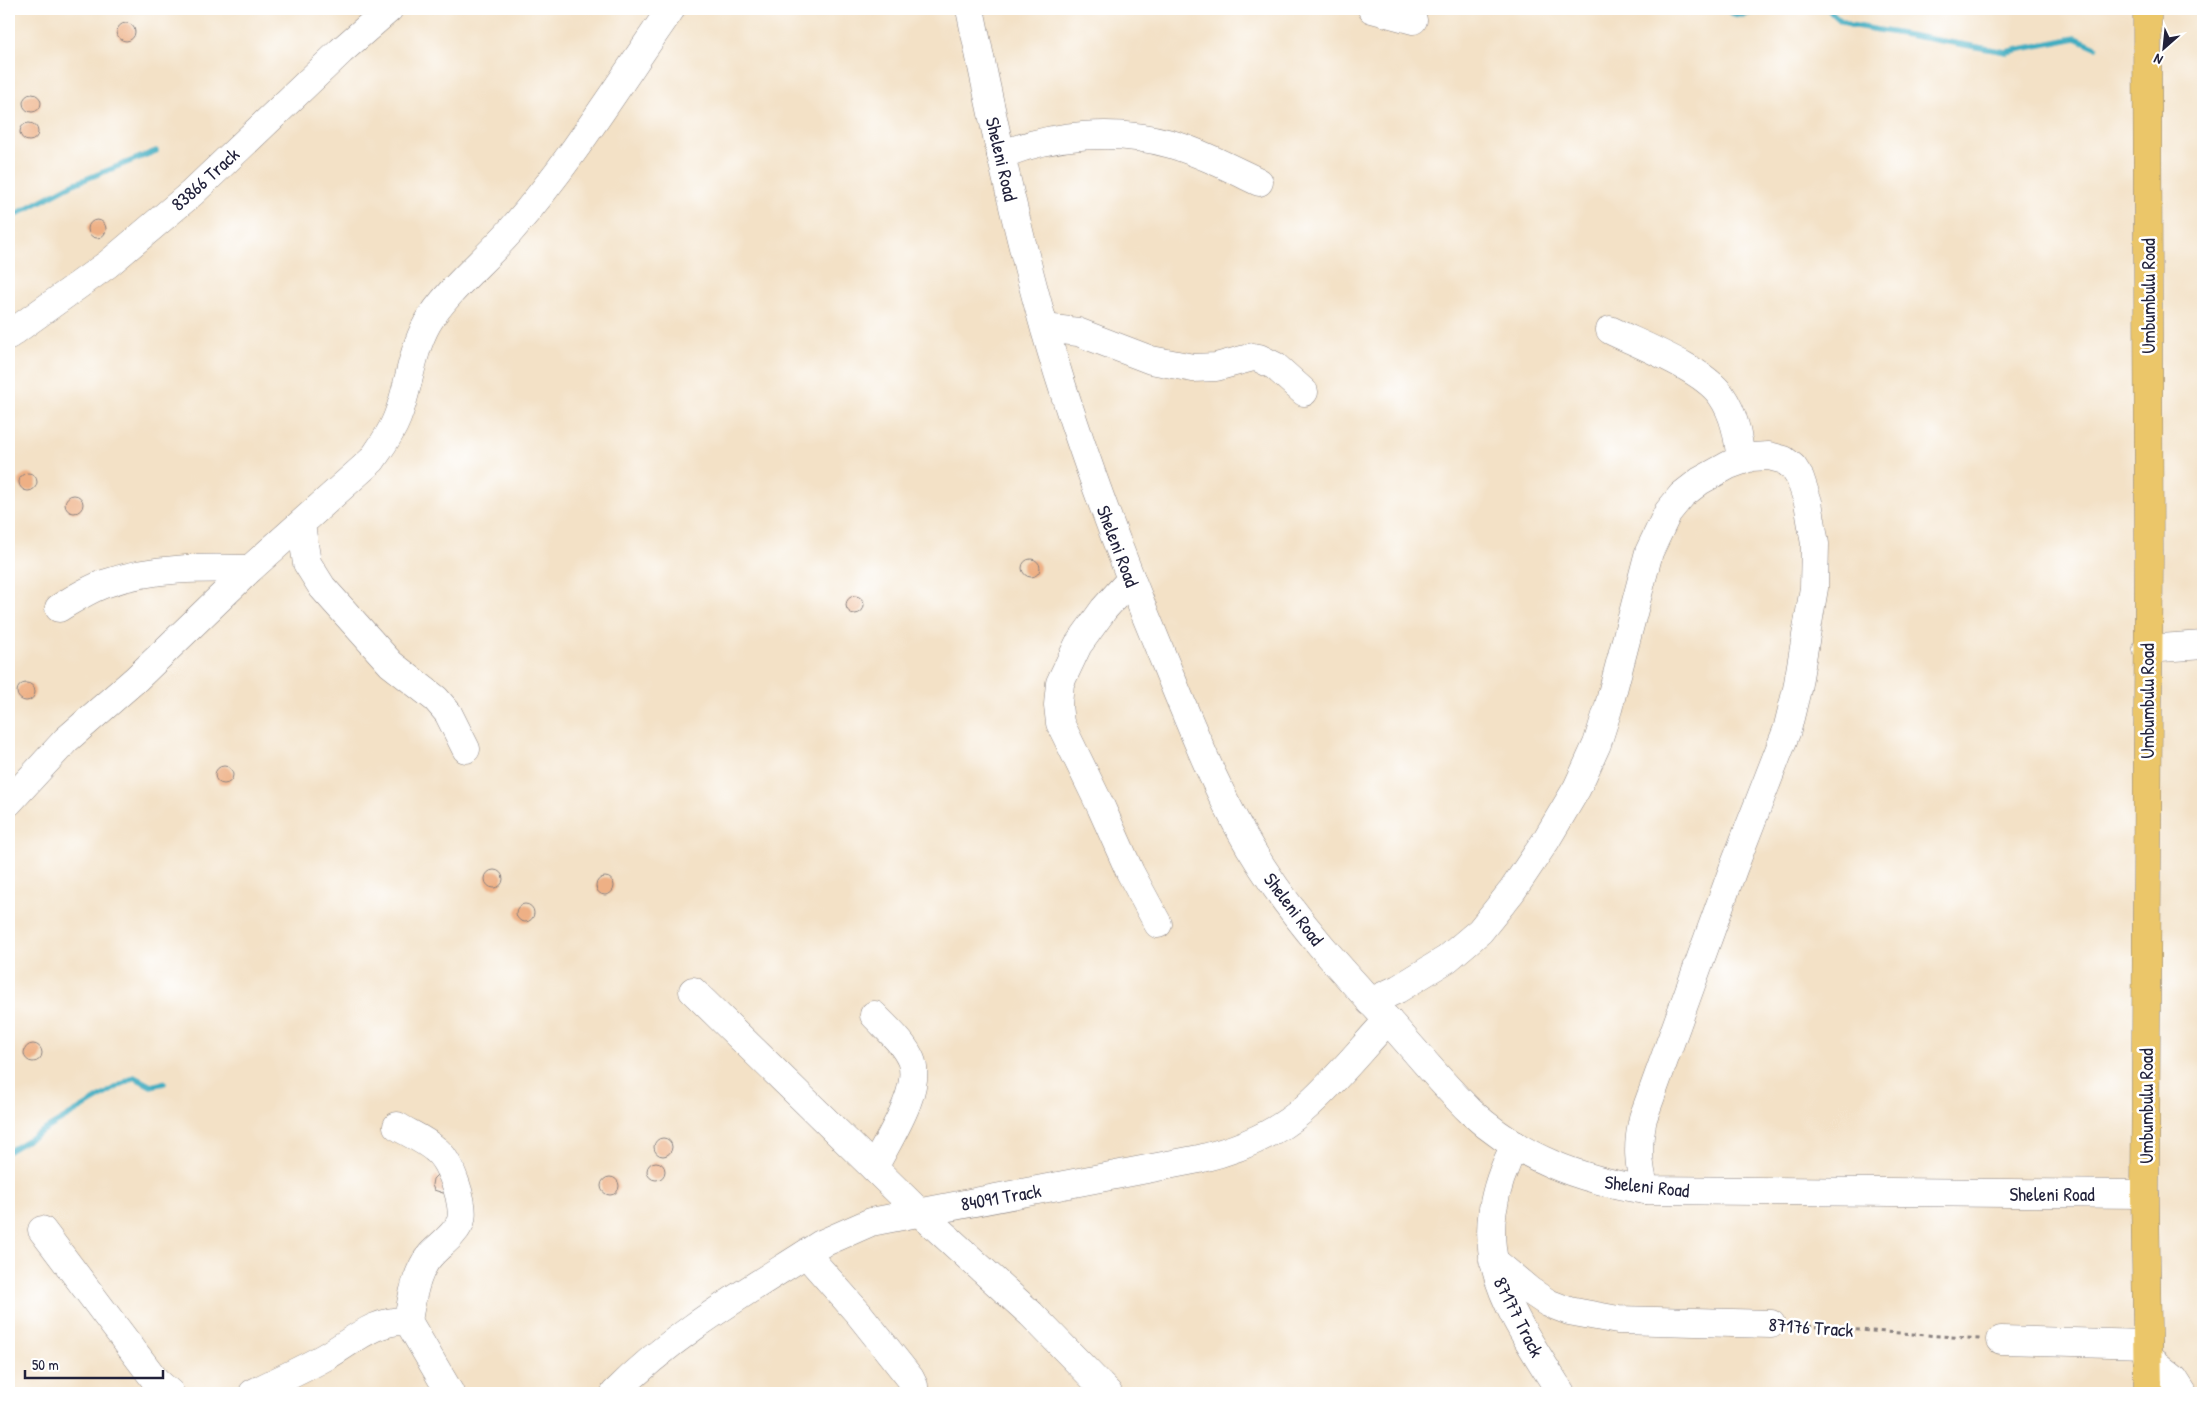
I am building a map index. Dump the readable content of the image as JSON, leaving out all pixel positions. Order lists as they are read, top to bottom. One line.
{"streets":{"main road":["Umbumbulu Road"],"street":["Sheleni Road","83866 Track","84091 Track","87177 Track","87176 Track"]},"crossings":[["Sheleni Road","Umbumbulu Road"],["Sheleni Road","84091 Track"],["87177 Track","87176 Track"]],"scale_bar":"50 m","north":"bottom left"}
